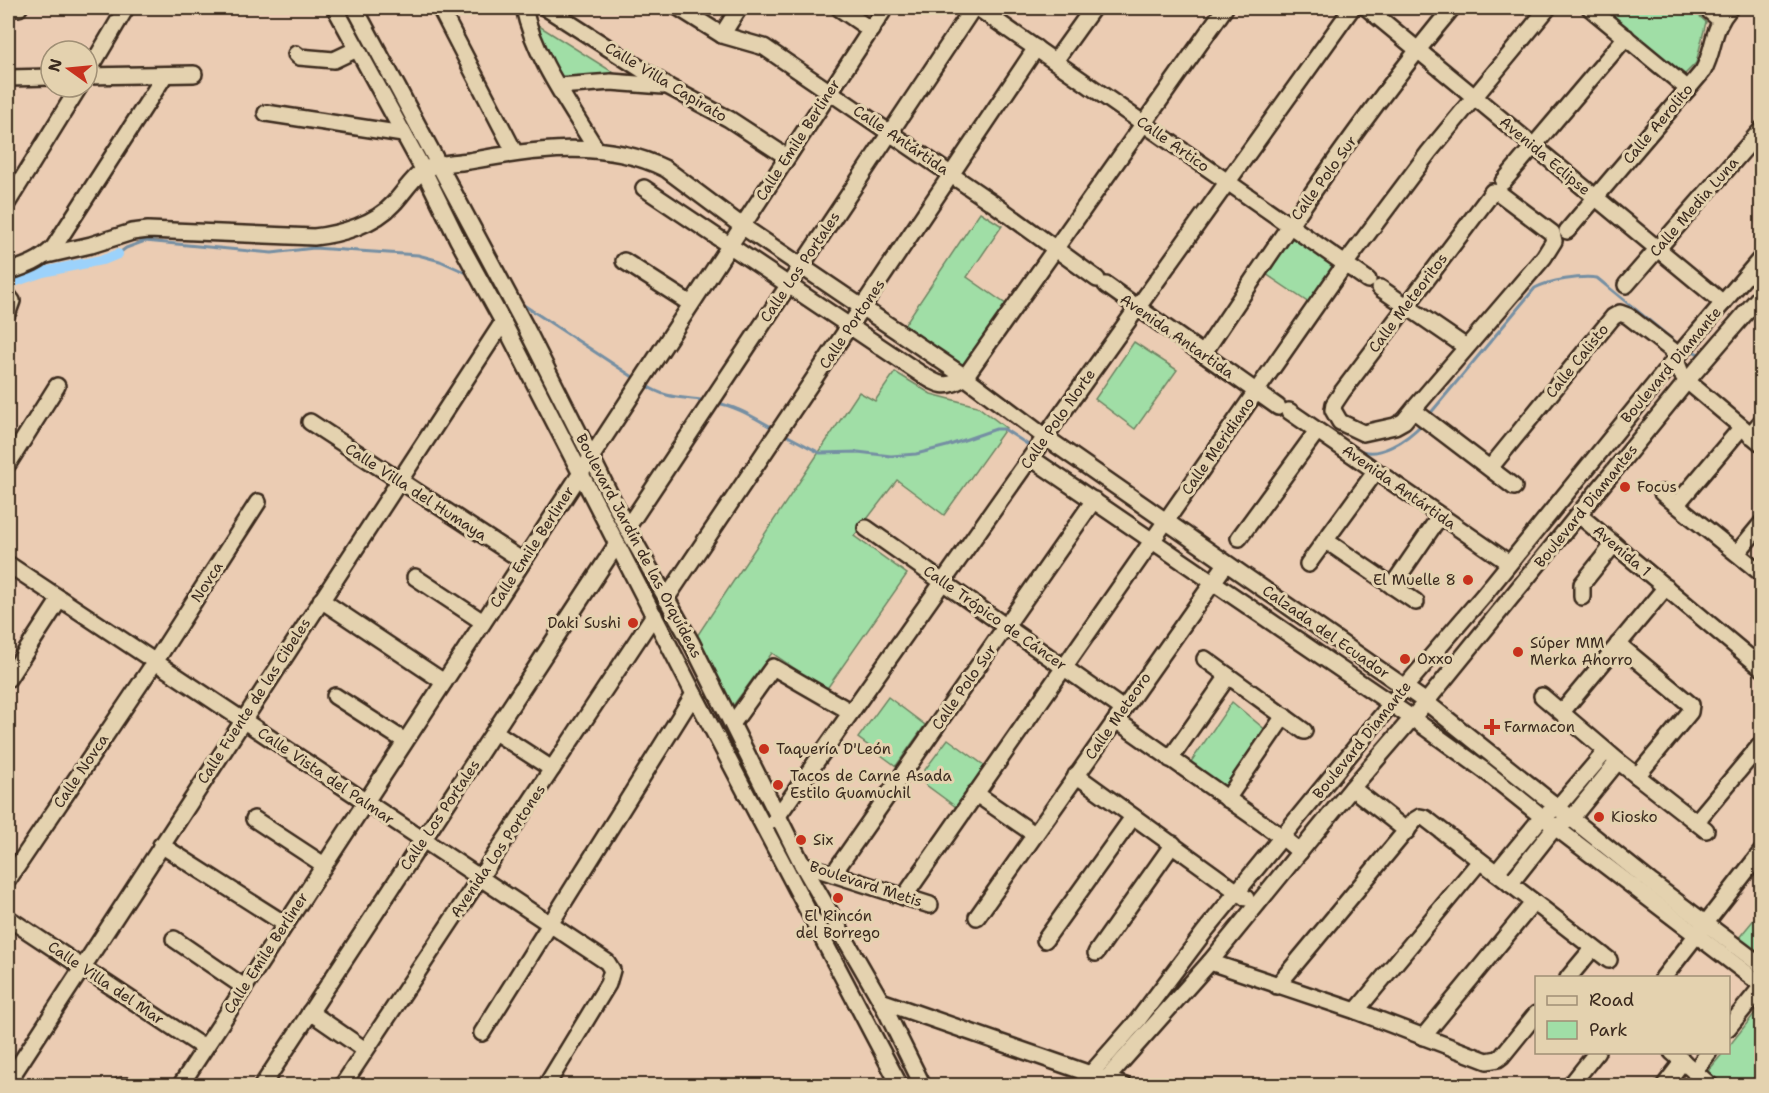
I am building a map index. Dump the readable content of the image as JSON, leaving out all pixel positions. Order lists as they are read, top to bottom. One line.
{"streets":{"street":["Calle Villa Capirato","Calle Aerolito","Calle Emile Berliner","Calle Antártida","Calle Artico","Avenida Eclipse","Calle Polo Sur","Calle Media Luna","Calle Los Portales","Calle Meteoritos","Calle Portones","Avenida Antartida","Calle Calisto","Boulevard Diamante","Calle Polo Norte","Calle Meridiano","Avenida Antártida","Calle Villa del Humaya","Boulevard Diamantes","Boulevard Jardín de las Orquídeas","Avenida 1","Novca","Calle Trópico de Cáncer","Calzada del Ecuador","Calle Fuente de las Cibeles","Calle Meteoro","Calle Novca","Calle Vista del Palmar","Avenida Los Portones","Boulevard Metis","Calle Villa del Mar"]},"crossings":[["Calle Villa Capirato","Calle Emile Berliner"],["Calle Aerolito","Avenida Eclipse"],["Calle Emile Berliner","Calle Antártida"],["Calle Emile Berliner","Calle Villa del Humaya"],["Calle Emile Berliner","Boulevard Jardín de las Orquídeas"],["Calle Emile Berliner","Calzada del Ecuador"],["Calle Emile Berliner","Calle Vista del Palmar"],["Calle Emile Berliner","Calle Villa del Mar"],["Calle Antártida","Calle Los Portales"],["Calle Antártida","Calle Portones"],["Calle Antártida","Avenida Antartida"],["Calle Artico","Calle Polo Sur"],["Calle Artico","Calle Meteoritos"],["Calle Artico","Calle Portones"],["Calle Artico","Calle Polo Norte"],["Calle Artico","Calle Meridiano"],["Avenida Eclipse","Calle Polo Sur"],["Avenida Eclipse","Calle Media Luna"],["Avenida Eclipse","Boulevard Diamante"],["Avenida Eclipse","Calle Meridiano"],["Calle Polo Sur","Avenida Antartida"],["Calle Polo Sur","Calle Trópico de Cáncer"],["Calle Polo Sur","Calzada del Ecuador"],["Calle Polo Sur","Boulevard Metis"],["Calle Los Portales","Boulevard Jardín de las Orquídeas"],["Calle Los Portales","Calzada del Ecuador"],["Calle Los Portales","Calle Vista del Palmar"],["Calle Portones","Boulevard Jardín de las Orquídeas"],["Calle Portones","Calzada del Ecuador"],["Avenida Antartida","Calle Polo Norte"],["Avenida Antartida","Calle Meridiano"],["Avenida Antartida","Avenida Antártida"],["Calle Calisto","Boulevard Diamante"],["Boulevard Diamante","Avenida Antártida"],["Boulevard Diamante","Boulevard Diamantes"],["Boulevard Diamante","Calle Trópico de Cáncer"],["Boulevard Diamante","Calzada del Ecuador"],["Boulevard Diamante","Calle Meteoro"],["Calle Polo Norte","Boulevard Jardín de las Orquídeas"],["Calle Polo Norte","Calle Trópico de Cáncer"],["Calle Polo Norte","Calzada del Ecuador"],["Calle Meridiano","Calle Trópico de Cáncer"],["Calle Meridiano","Calzada del Ecuador"],["Calle Meridiano","Boulevard Metis"],["Calle Villa del Humaya","Calle Fuente de las Cibeles"],["Boulevard Diamantes","Avenida 1"],["Boulevard Diamantes","Calzada del Ecuador"],["Boulevard Jardín de las Orquídeas","Calzada del Ecuador"],["Boulevard Jardín de las Orquídeas","Calle Fuente de las Cibeles"],["Boulevard Jardín de las Orquídeas","Avenida Los Portones"],["Boulevard Jardín de las Orquídeas","Boulevard Metis"],["Novca","Calle Novca"],["Novca","Calle Vista del Palmar"],["Calle Trópico de Cáncer","Calle Meteoro"],["Calzada del Ecuador","Calle Meteoro"],["Calle Fuente de las Cibeles","Calle Vista del Palmar"],["Calle Fuente de las Cibeles","Calle Villa del Mar"],["Calle Novca","Calle Vista del Palmar"],["Calle Vista del Palmar","Avenida Los Portones"]],"places":{"other":["Focus","El Muelle 8","Daki Sushi","Súper MM Merka Ahorro","Oxxo","Taquería D'León","Tacos de Carne Asada Estilo Guamuchil","Kiosko","Six","El Rincón del Borrego"],"health":["Farmacon"]},"legend":["Road","Park"],"north":"left"}
